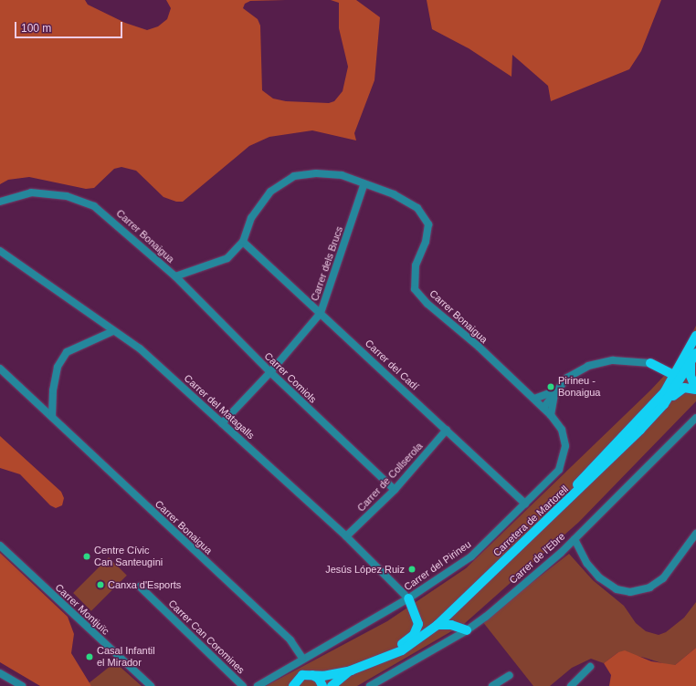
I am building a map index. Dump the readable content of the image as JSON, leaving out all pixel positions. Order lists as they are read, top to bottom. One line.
{"streets":{"main road":["Carretera de Martorell"],"street":["Carrer Bonaigua","Carrer dels Brucs","Carrer del Cadí","Carrer Comiols","Carrer del Matagalls","Carrer de Collserola","Carrer de l'Ebre","Carrer del Pirineu","Carrer Montjuïc","Carrer Can Coromines"]},"crossings":[["Carrer Bonaigua","Carrer dels Brucs"],["Carrer Bonaigua","Carrer del Cadí"],["Carrer Bonaigua","Carrer Comiols"],["Carrer Bonaigua","Carrer del Pirineu"],["Carrer dels Brucs","Carrer del Cadí"],["Carrer dels Brucs","Carrer Comiols"],["Carrer dels Brucs","Carrer del Matagalls"],["Carrer del Cadí","Carrer de Collserola"],["Carrer del Cadí","Carrer del Pirineu"],["Carrer Comiols","Carrer de Collserola"],["Carrer del Matagalls","Carrer de Collserola"],["Carrer del Matagalls","Carrer del Pirineu"]],"places":["Pirineu - Bonaigua","Centre Cívic Can Santeugini","Jesús López Ruiz","Canxa d'Esports","Casal Infantil el Mirador"],"scale_bar":"100 m"}
